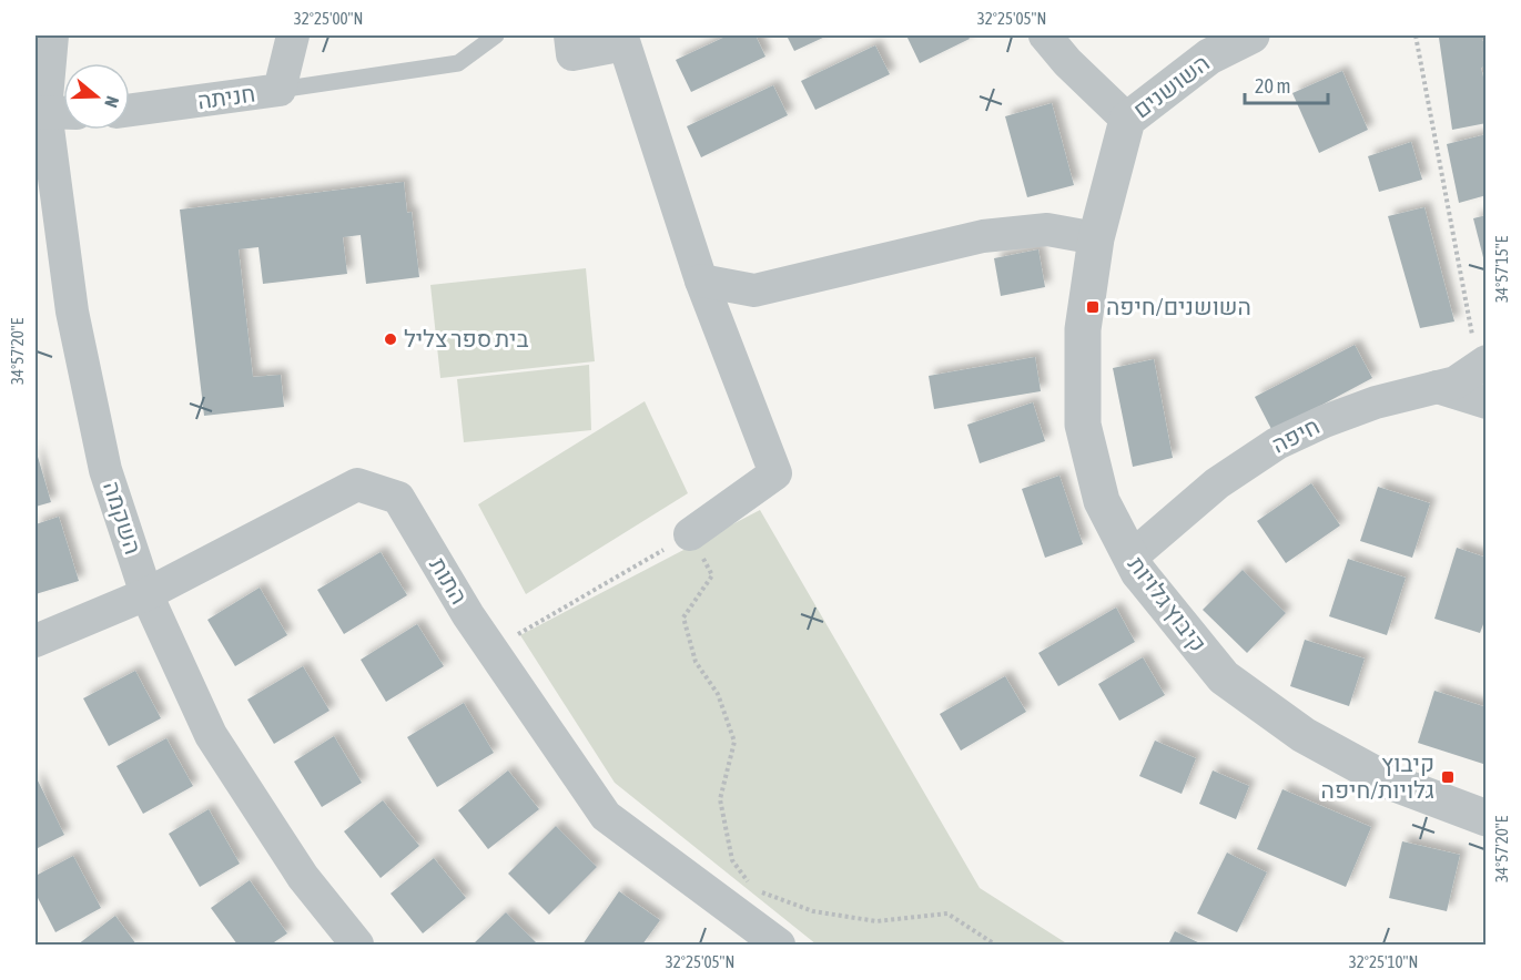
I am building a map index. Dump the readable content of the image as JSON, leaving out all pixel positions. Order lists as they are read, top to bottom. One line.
{"streets":{"street":["השושנים","חניתה","חיפה","השקמה","התות","קיבוץ גלויות"]},"crossings":[["השושנים","קיבוץ גלויות"],["חיפה","קיבוץ גלויות"],["השקמה","התות"]],"places":{"transit":["השושנים/חיפה","קיבוץ גלויות/חיפה"],"other":["בית ספר צליל"]},"scale_bar":"20 m","north":"right","coordinates":["32°25'00\"N","32°25'05\"N","34°57'15\"E","34°57'20\"E","32°25'10\"N"]}
